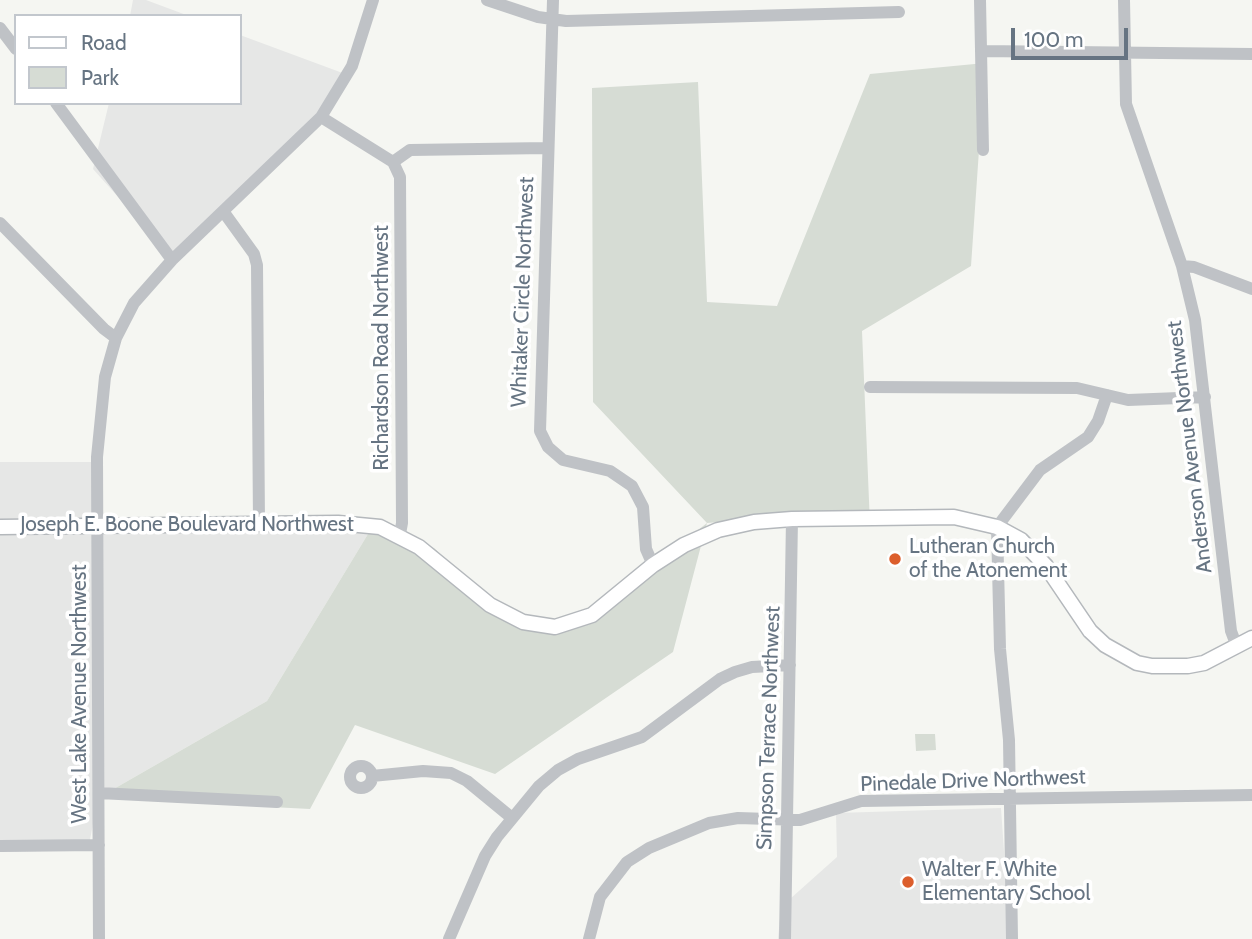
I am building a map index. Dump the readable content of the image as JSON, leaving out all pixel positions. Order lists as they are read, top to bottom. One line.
{"streets":{"main road":["Joseph E. Boone Boulevard Northwest"],"street":["Whitaker Circle Northwest","Richardson Road Northwest","Anderson Avenue Northwest","West Lake Avenue Northwest","Simpson Terrace Northwest","Pinedale Drive Northwest"]},"crossings":[["Whitaker Circle Northwest","Joseph E. Boone Boulevard Northwest"],["Richardson Road Northwest","Joseph E. Boone Boulevard Northwest"],["Anderson Avenue Northwest","Joseph E. Boone Boulevard Northwest"],["Joseph E. Boone Boulevard Northwest","West Lake Avenue Northwest"],["Joseph E. Boone Boulevard Northwest","Simpson Terrace Northwest"],["Simpson Terrace Northwest","Pinedale Drive Northwest"]],"places":["Lutheran Church of the Atonement","Walter F. White Elementary School"],"legend":["Road","Park"],"scale_bar":"100 m"}
